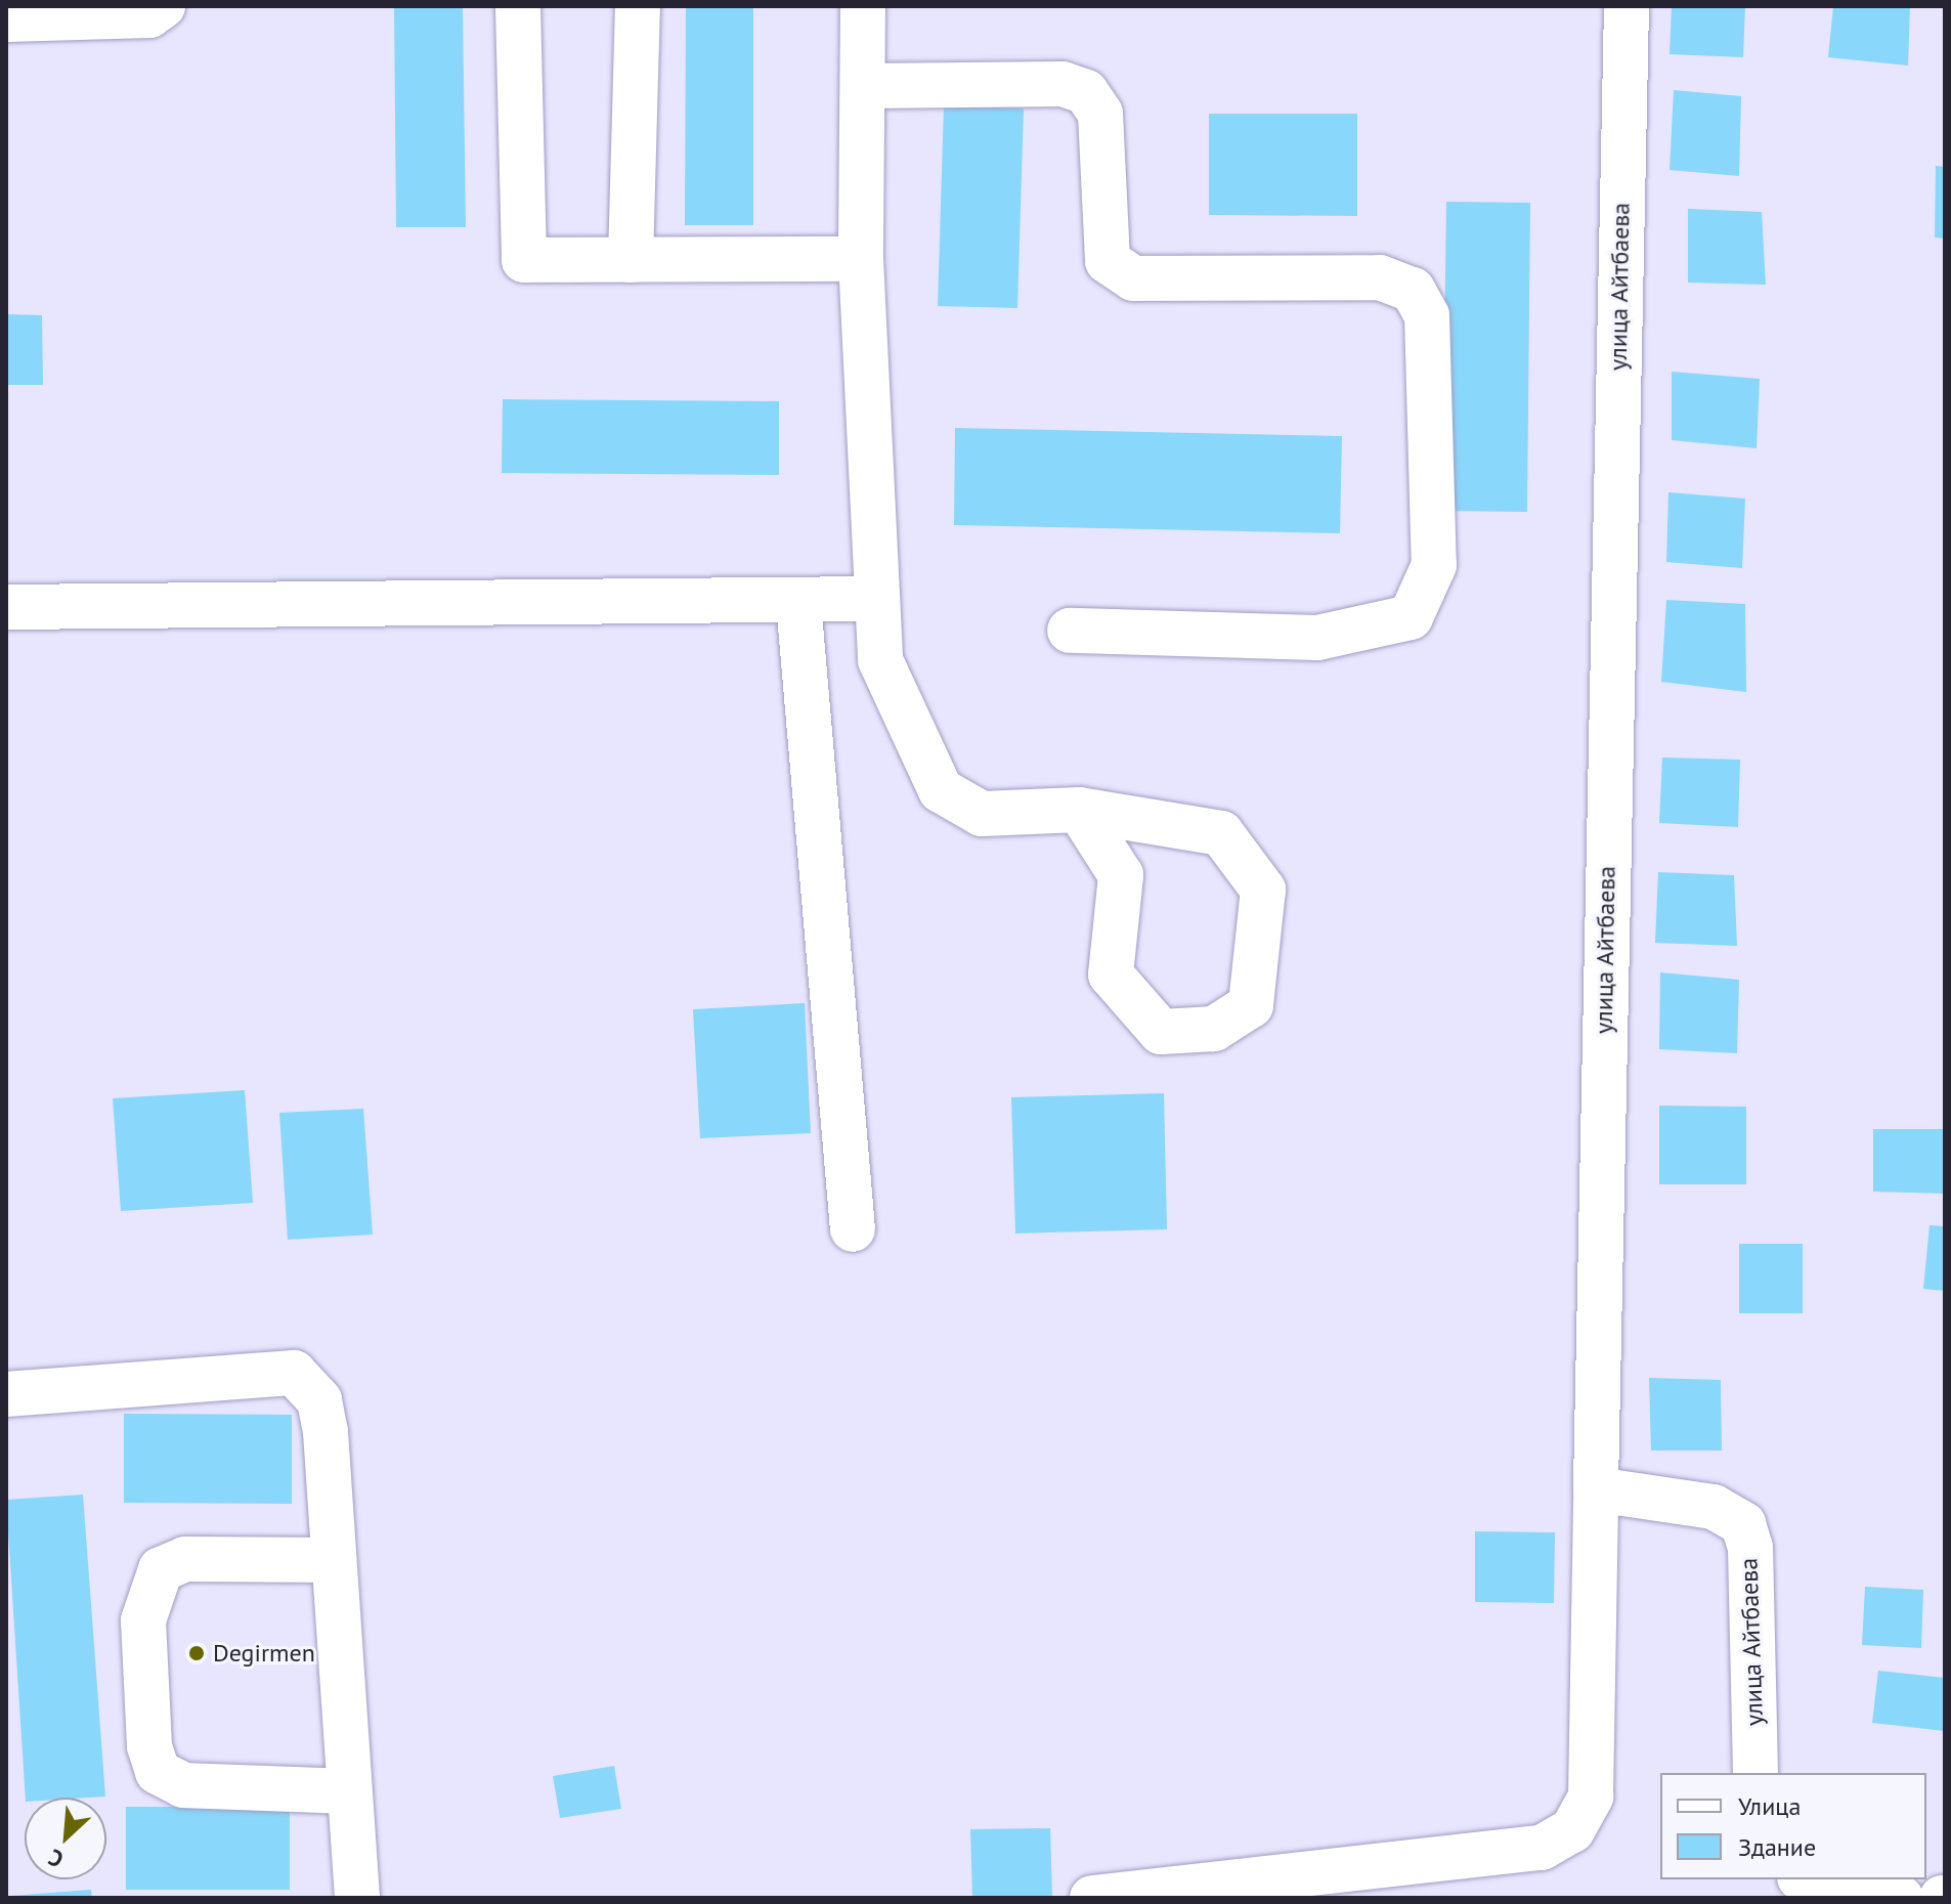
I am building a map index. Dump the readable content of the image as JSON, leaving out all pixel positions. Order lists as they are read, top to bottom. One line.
{"streets":{"street":["улица Айтбаева"]},"places":["Degirmen"],"legend":["Улица","Здание"],"north":"bottom left"}
